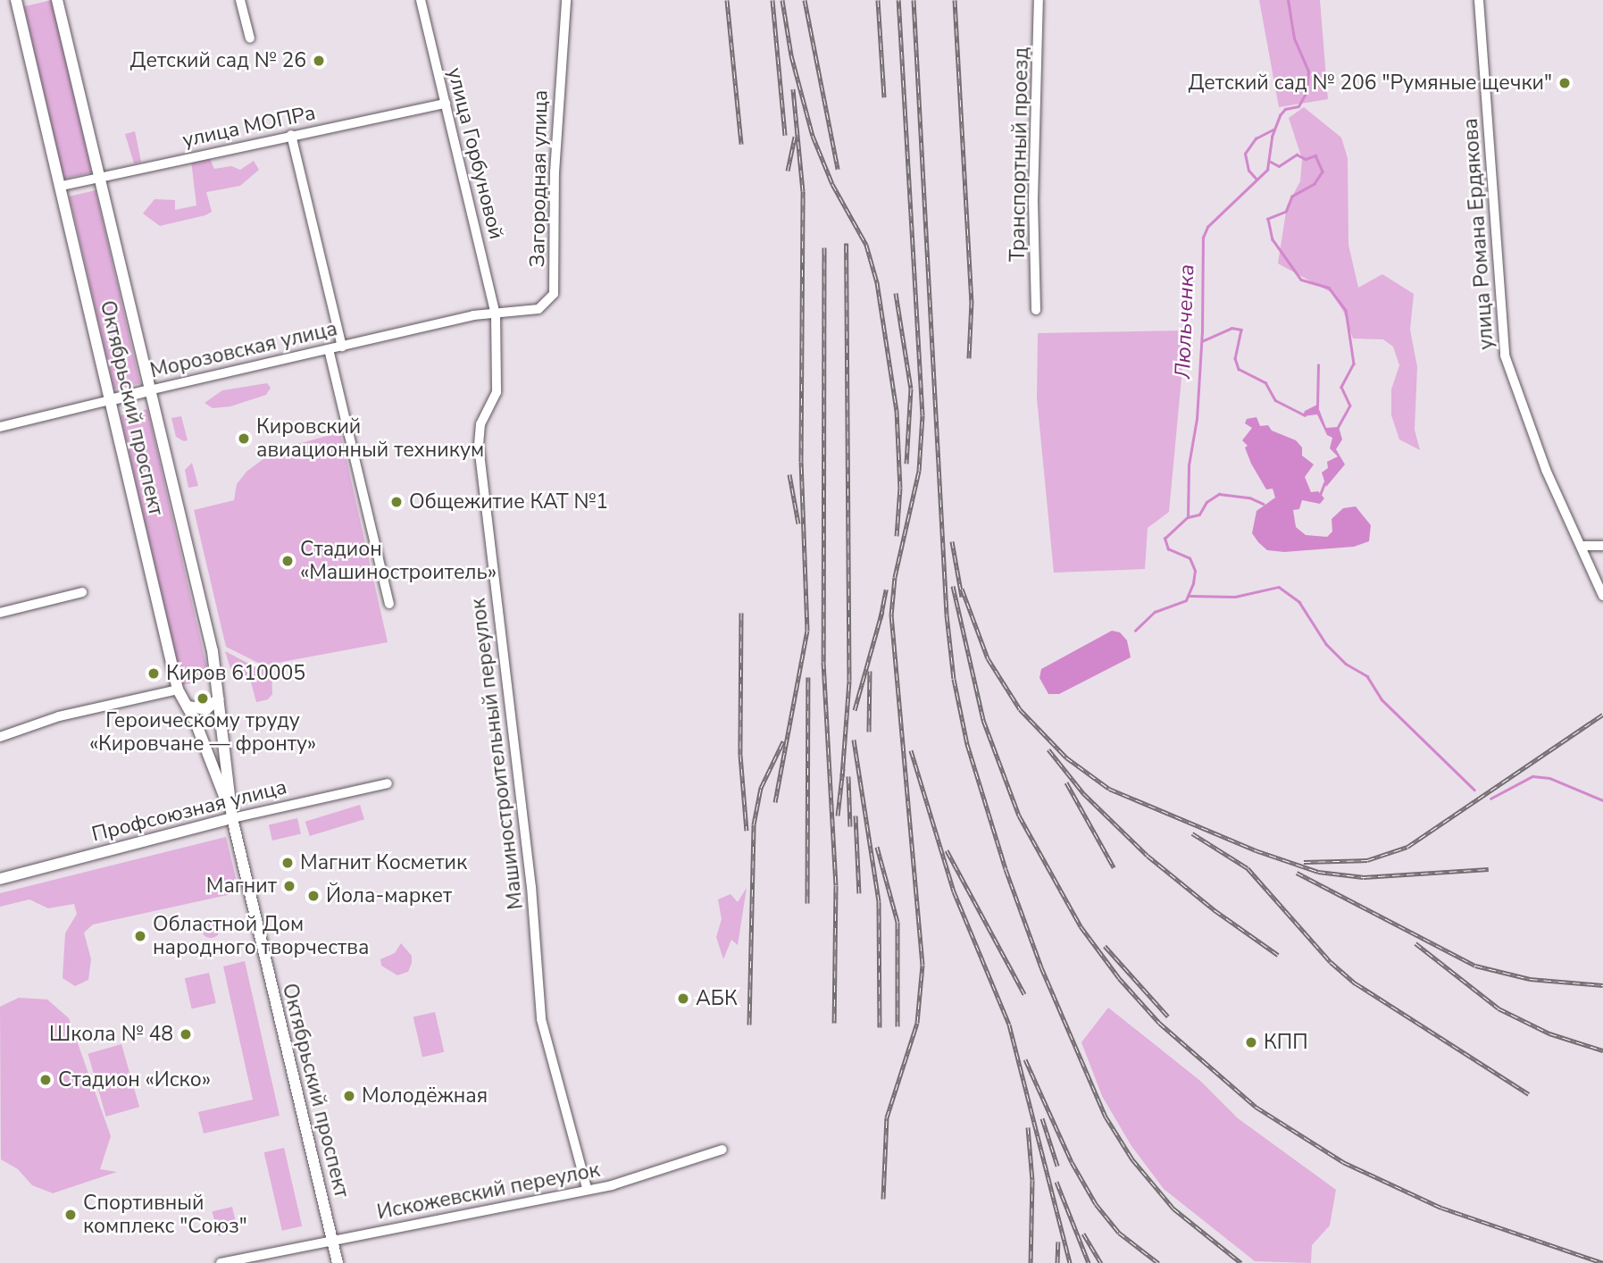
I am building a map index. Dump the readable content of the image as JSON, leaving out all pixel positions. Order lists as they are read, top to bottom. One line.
{"streets":{"main road":["Морозовская улица","Октябрьский проспект","Профсоюзная улица"],"street":["улица МОПРа","улица Горбуновой","Транспортный проезд","Загородная улица","улица Романа Ердякова","Машиностроительный переулок","Искожевский переулок"]},"crossings":[["улица МОПРа","улица Горбуновой"],["улица МОПРа","Октябрьский проспект"],["улица Горбуновой","Загородная улица"],["улица Горбуновой","Морозовская улица"],["улица Горбуновой","Машиностроительный переулок"],["Загородная улица","Морозовская улица"],["Загородная улица","Машиностроительный переулок"],["Морозовская улица","Октябрьский проспект"],["Морозовская улица","Машиностроительный переулок"],["Октябрьский проспект","Профсоюзная улица"],["Октябрьский проспект","Искожевский переулок"],["Машиностроительный переулок","Искожевский переулок"]],"water":["Люльченка"],"places":["Детский сад № 26","Детский сад № 206 \"Румяные щечки\"","Кировский авиационный техникум","Общежитие КАТ №1","Стадион «Машиностроитель»","Киров 610005","Героическому труду «Кировчане — фронту»","Магнит Косметик","Магнит","Йола-маркет","Областной Дом народного творчества","АБК","Школа № 48","КПП","Стадион «Иско»","Молодёжная","Спортивный комплекс \"Союз\""]}
